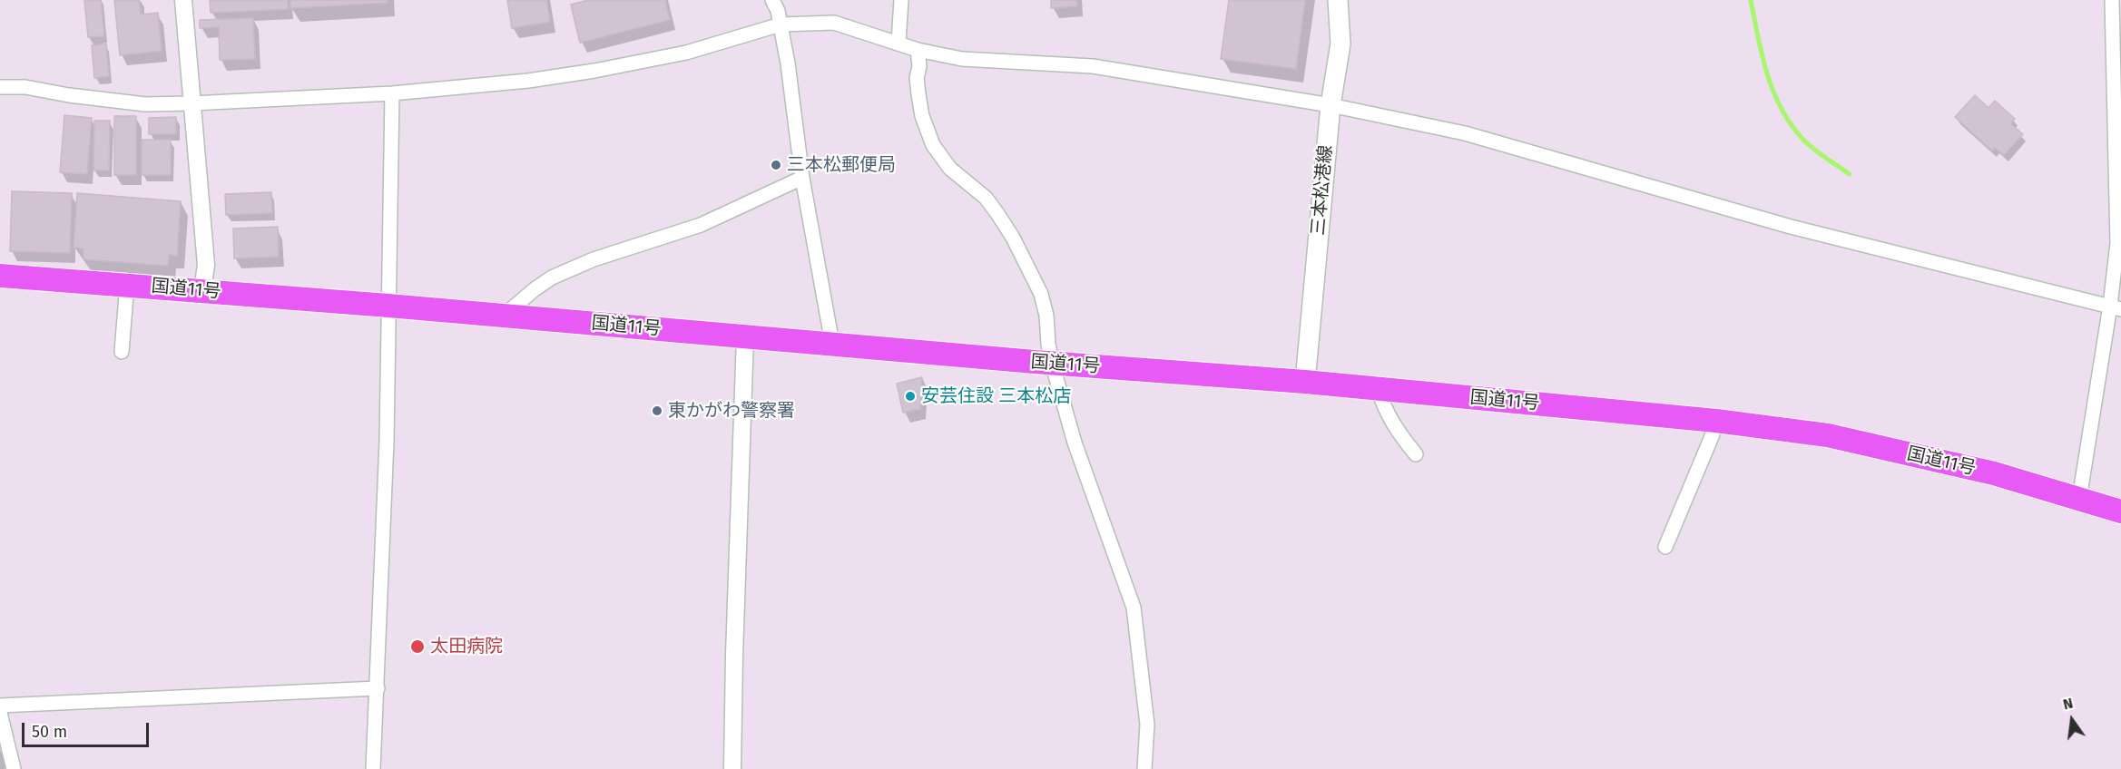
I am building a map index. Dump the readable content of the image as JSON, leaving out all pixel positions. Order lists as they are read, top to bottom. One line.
{"streets":{"highway":["国道11号"],"main road":["三本松港線"]},"crossings":[["三本松港線","国道11号"]],"places":["三本松郵便局","安芸住設 三本松店","東かがわ警察署","太田病院"],"scale_bar":"50 m","north":"top"}
